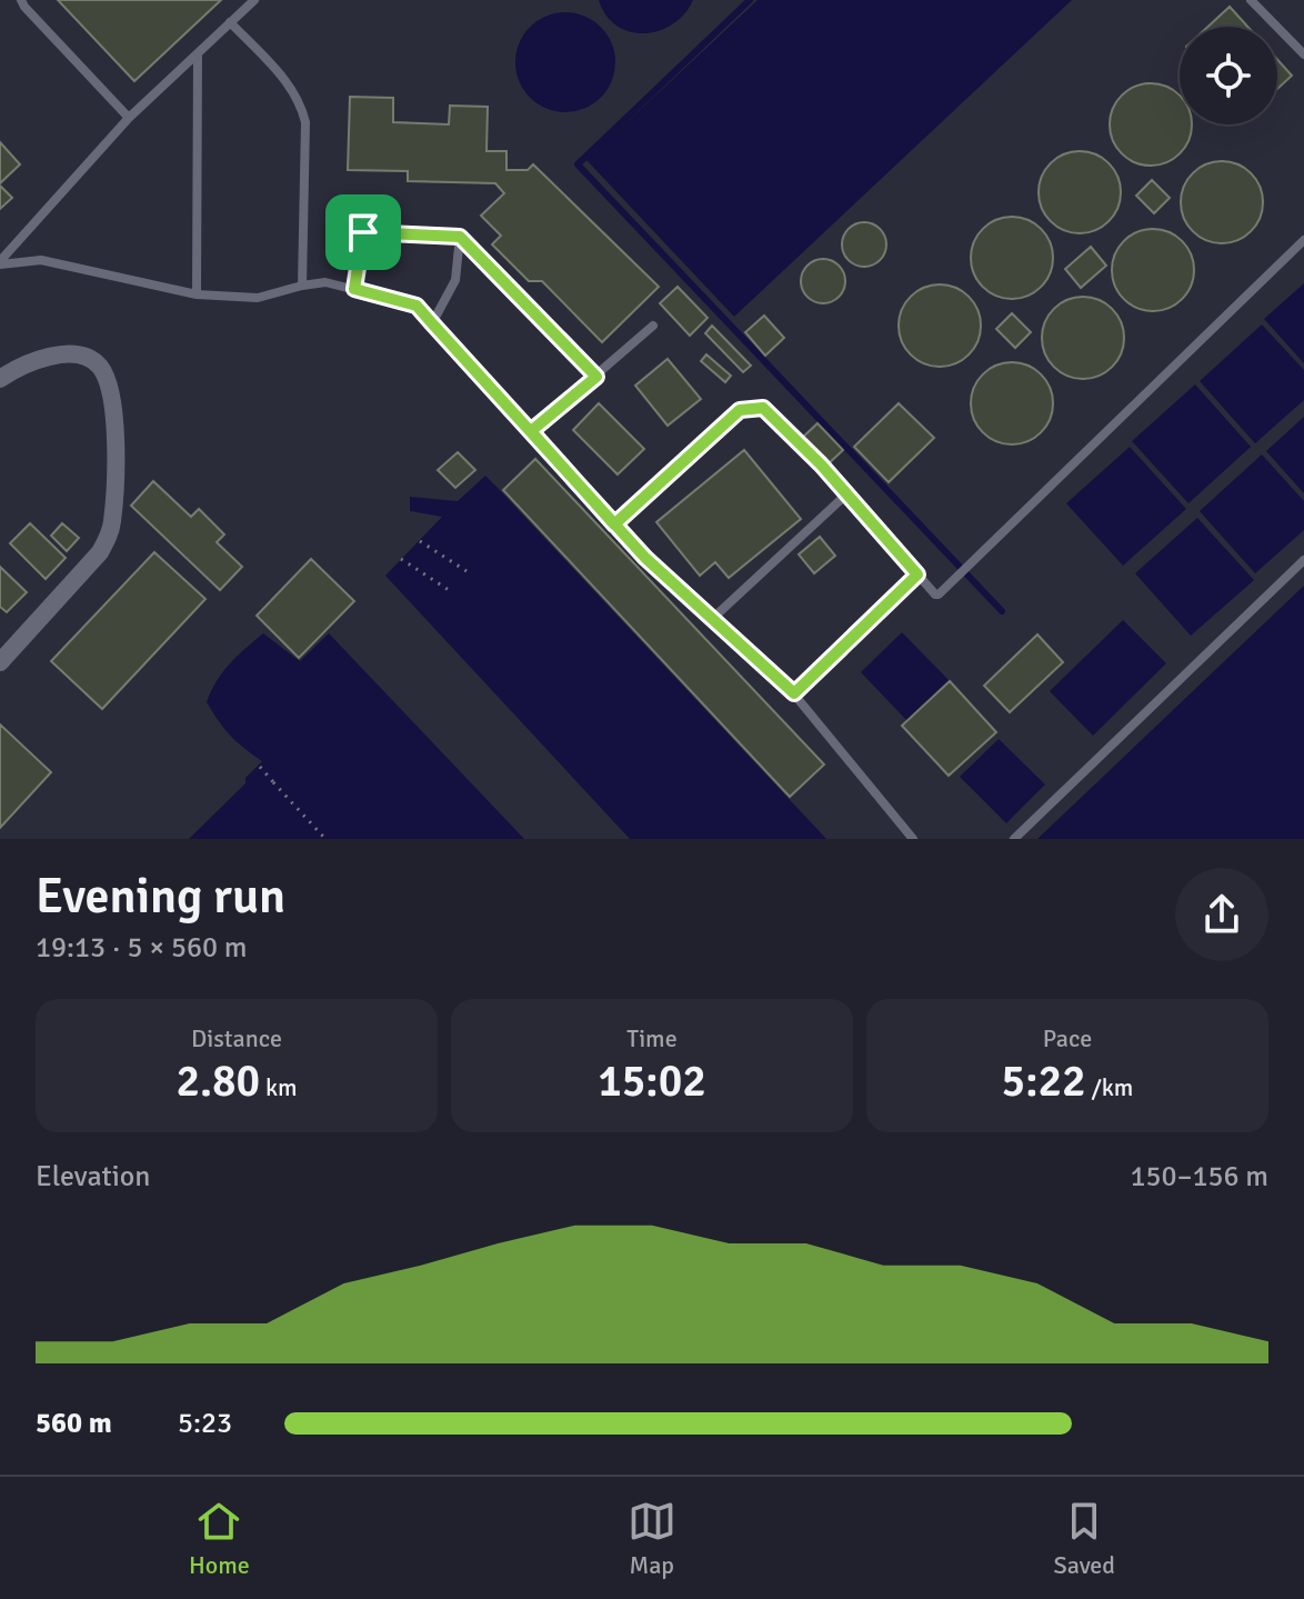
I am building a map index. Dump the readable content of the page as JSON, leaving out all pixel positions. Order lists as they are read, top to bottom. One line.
{"page":{"heading":["Evening run","19:13 · 5 × 560 m"],"stats":[["Distance","2.80 km"],["Time","15:02"],["Pace","5:22 /km"]],"chart":["Elevation","150–156 m"],"list":[{"name":"560 m","note":"5:23"}],"tabs":["Home","Map","Saved"]}}
